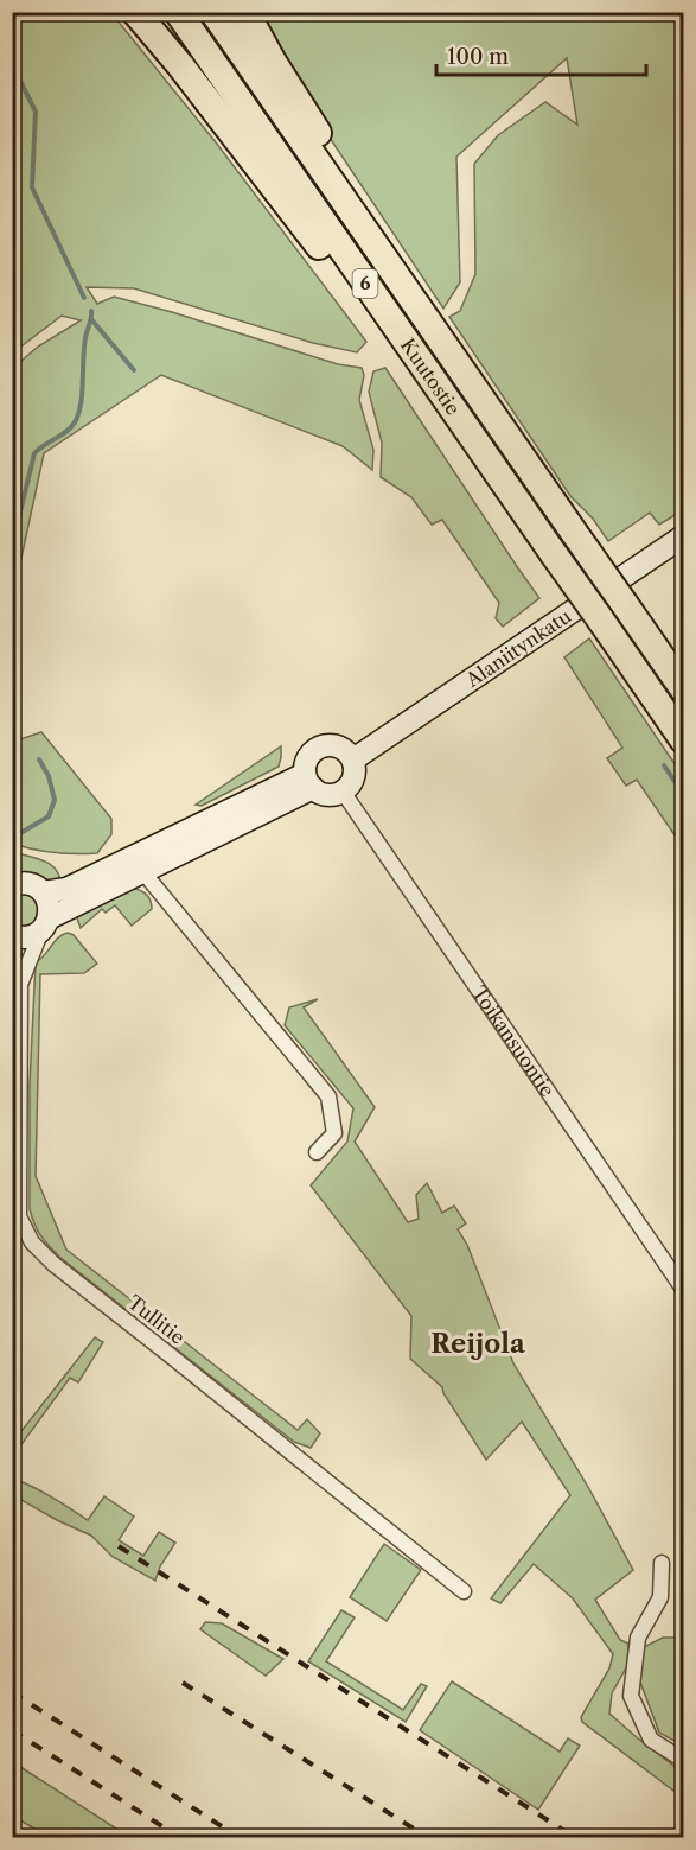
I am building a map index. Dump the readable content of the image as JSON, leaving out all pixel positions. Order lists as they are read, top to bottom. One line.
{"streets":{"highway":["6","Kuutostie"],"main road":["Alaniitynkatu"],"street":["Toikansuontie","Tullitie"]},"crossings":[["Alaniitynkatu","Toikansuontie"]],"districts":["Reijola"],"scale_bar":"100 m"}
